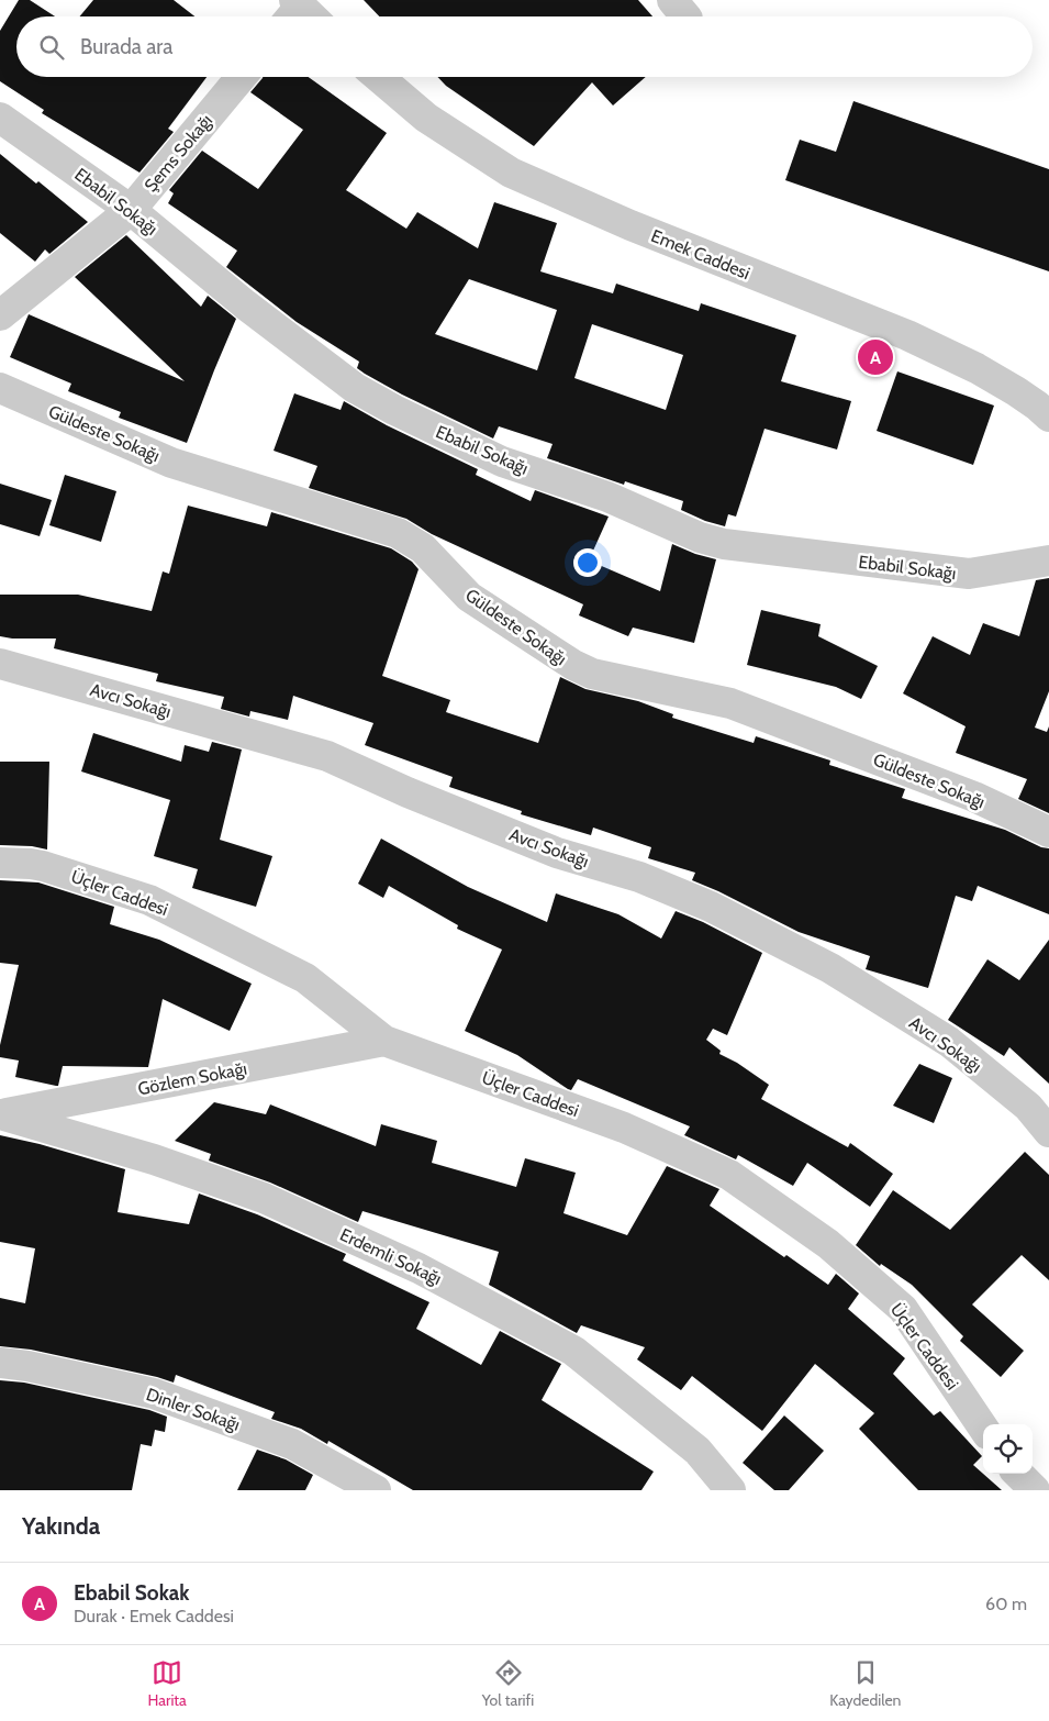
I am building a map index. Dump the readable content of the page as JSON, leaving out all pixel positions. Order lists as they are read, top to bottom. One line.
{"streets":{"street":["Şems Sokağı","Ebabil Sokağı","Emek Caddesi","Güldeste Sokağı","Avcı Sokağı","Üçler Caddesi","Gözlem Sokağı","Erdemli Sokağı","Dinler Sokağı"]},"crossings":[["Şems Sokağı","Ebabil Sokağı"],["Üçler Caddesi","Gözlem Sokağı"],["Gözlem Sokağı","Erdemli Sokağı"]],"page":{"search":"Burada ara","pins":"A","heading":"Yakında","list":[{"mark":"A","name":"Ebabil Sokak","note":"Durak · Emek Caddesi","value":"60 m"}],"nav":["Harita","Yol tarifi","Kaydedilen"]}}
